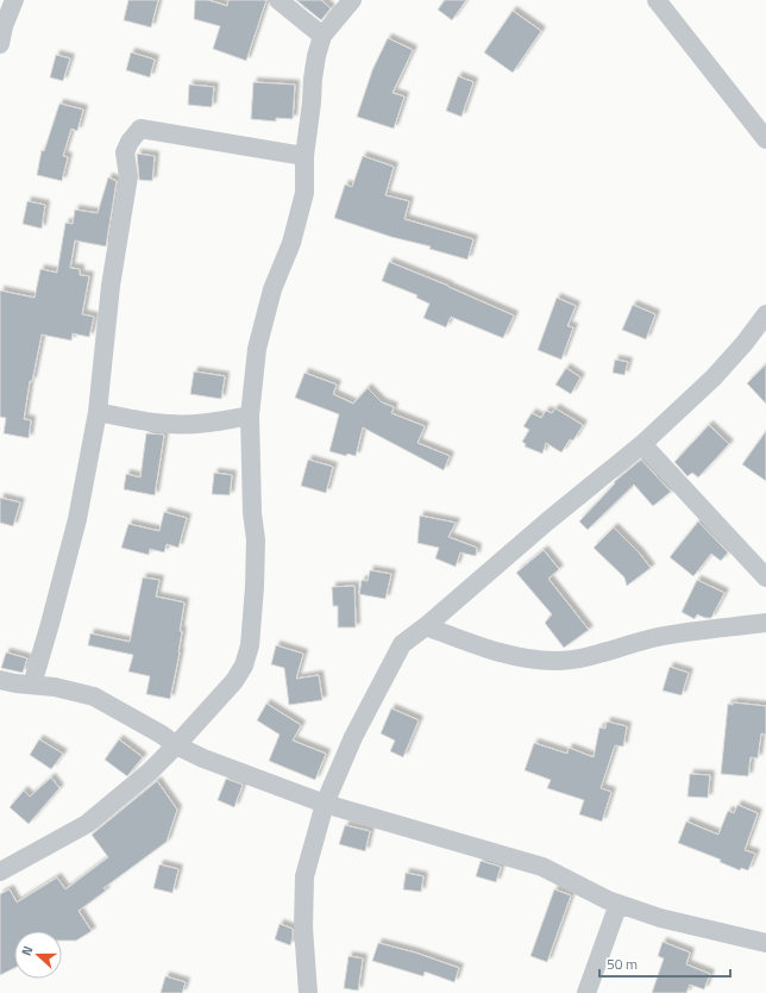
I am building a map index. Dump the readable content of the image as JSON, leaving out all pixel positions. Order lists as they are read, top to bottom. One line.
{"scale_bar":"50 m","north":"left"}
